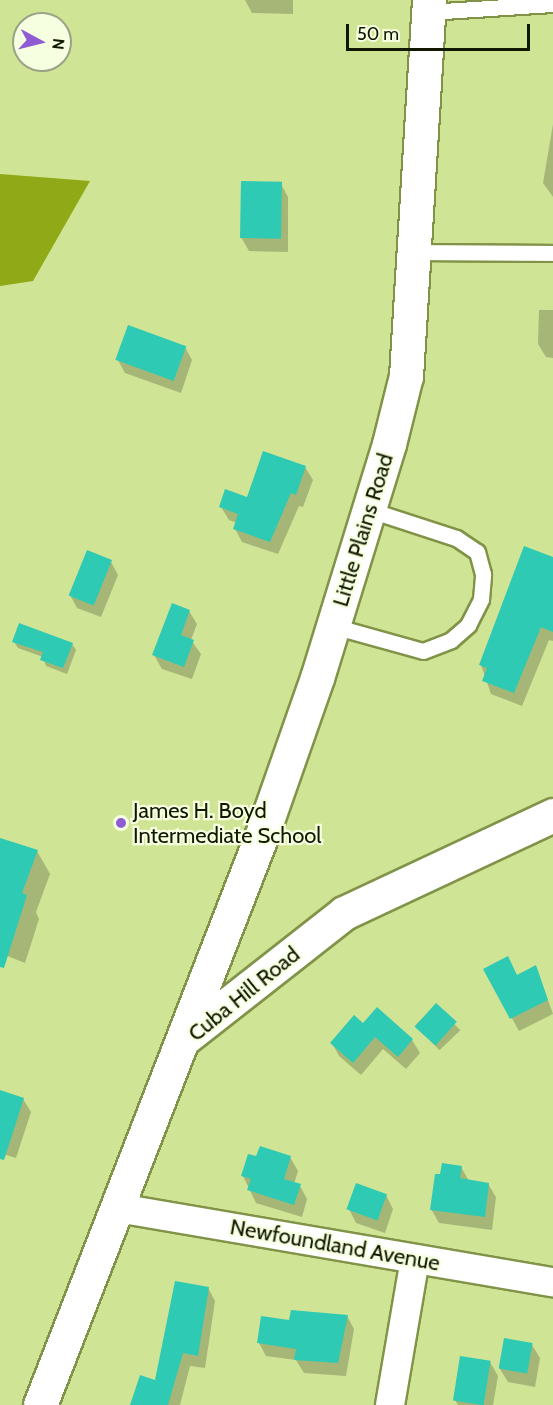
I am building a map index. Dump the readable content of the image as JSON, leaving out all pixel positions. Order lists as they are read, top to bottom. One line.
{"streets":{"street":["Little Plains Road","Cuba Hill Road","Newfoundland Avenue"]},"crossings":[["Little Plains Road","Cuba Hill Road"],["Cuba Hill Road","Newfoundland Avenue"]],"places":["James H. Boyd Intermediate School"],"scale_bar":"50 m","north":"right"}
